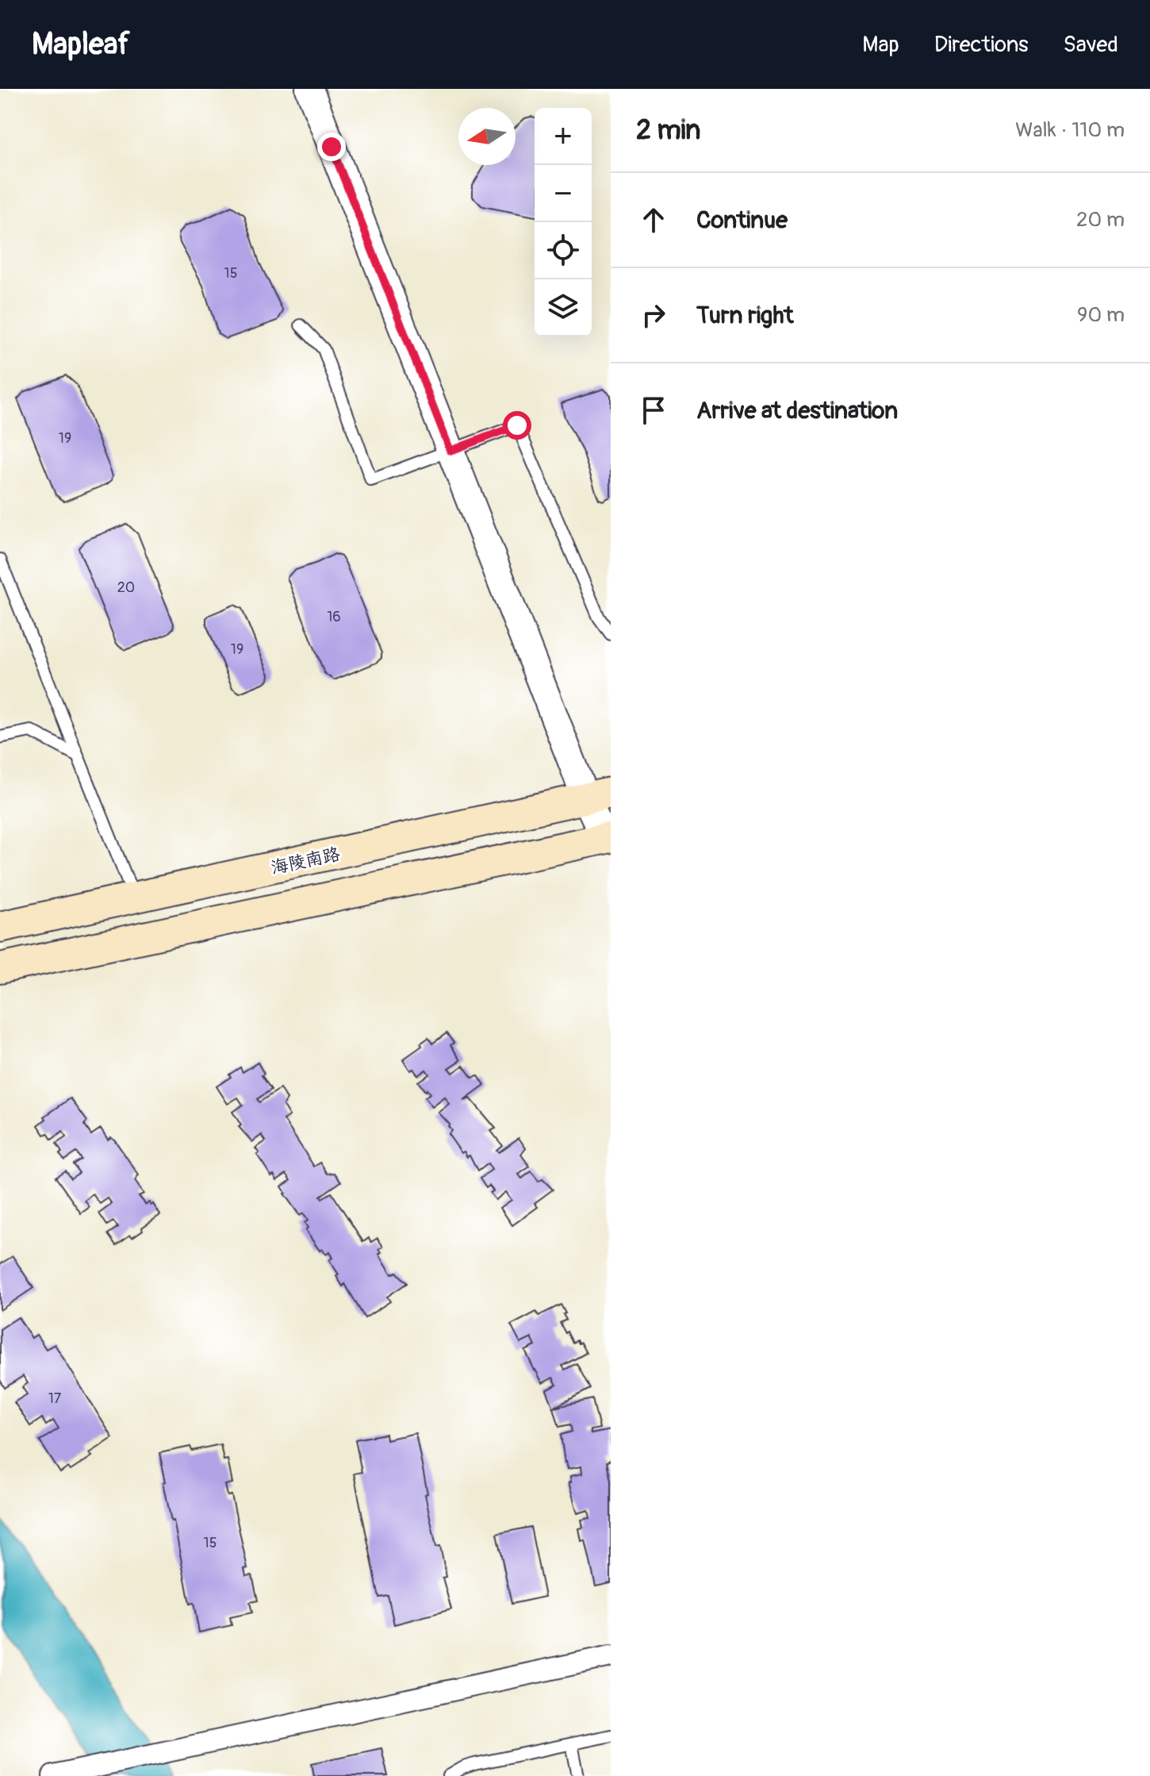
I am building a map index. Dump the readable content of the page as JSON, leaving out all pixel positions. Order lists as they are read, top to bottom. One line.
{"streets":{"main road":["海陵南路"]},"house_numbers":["15","19","20","16","19","17","15"],"north":"left","page":{"header":"Mapleaf","nav":["Map","Directions","Saved"],"heading":["2 min","Walk · 110 m"],"map_buttons":["+","−"],"list":[["Continue","20 m"],["Turn right","90 m"],"Arrive at destination"]}}
